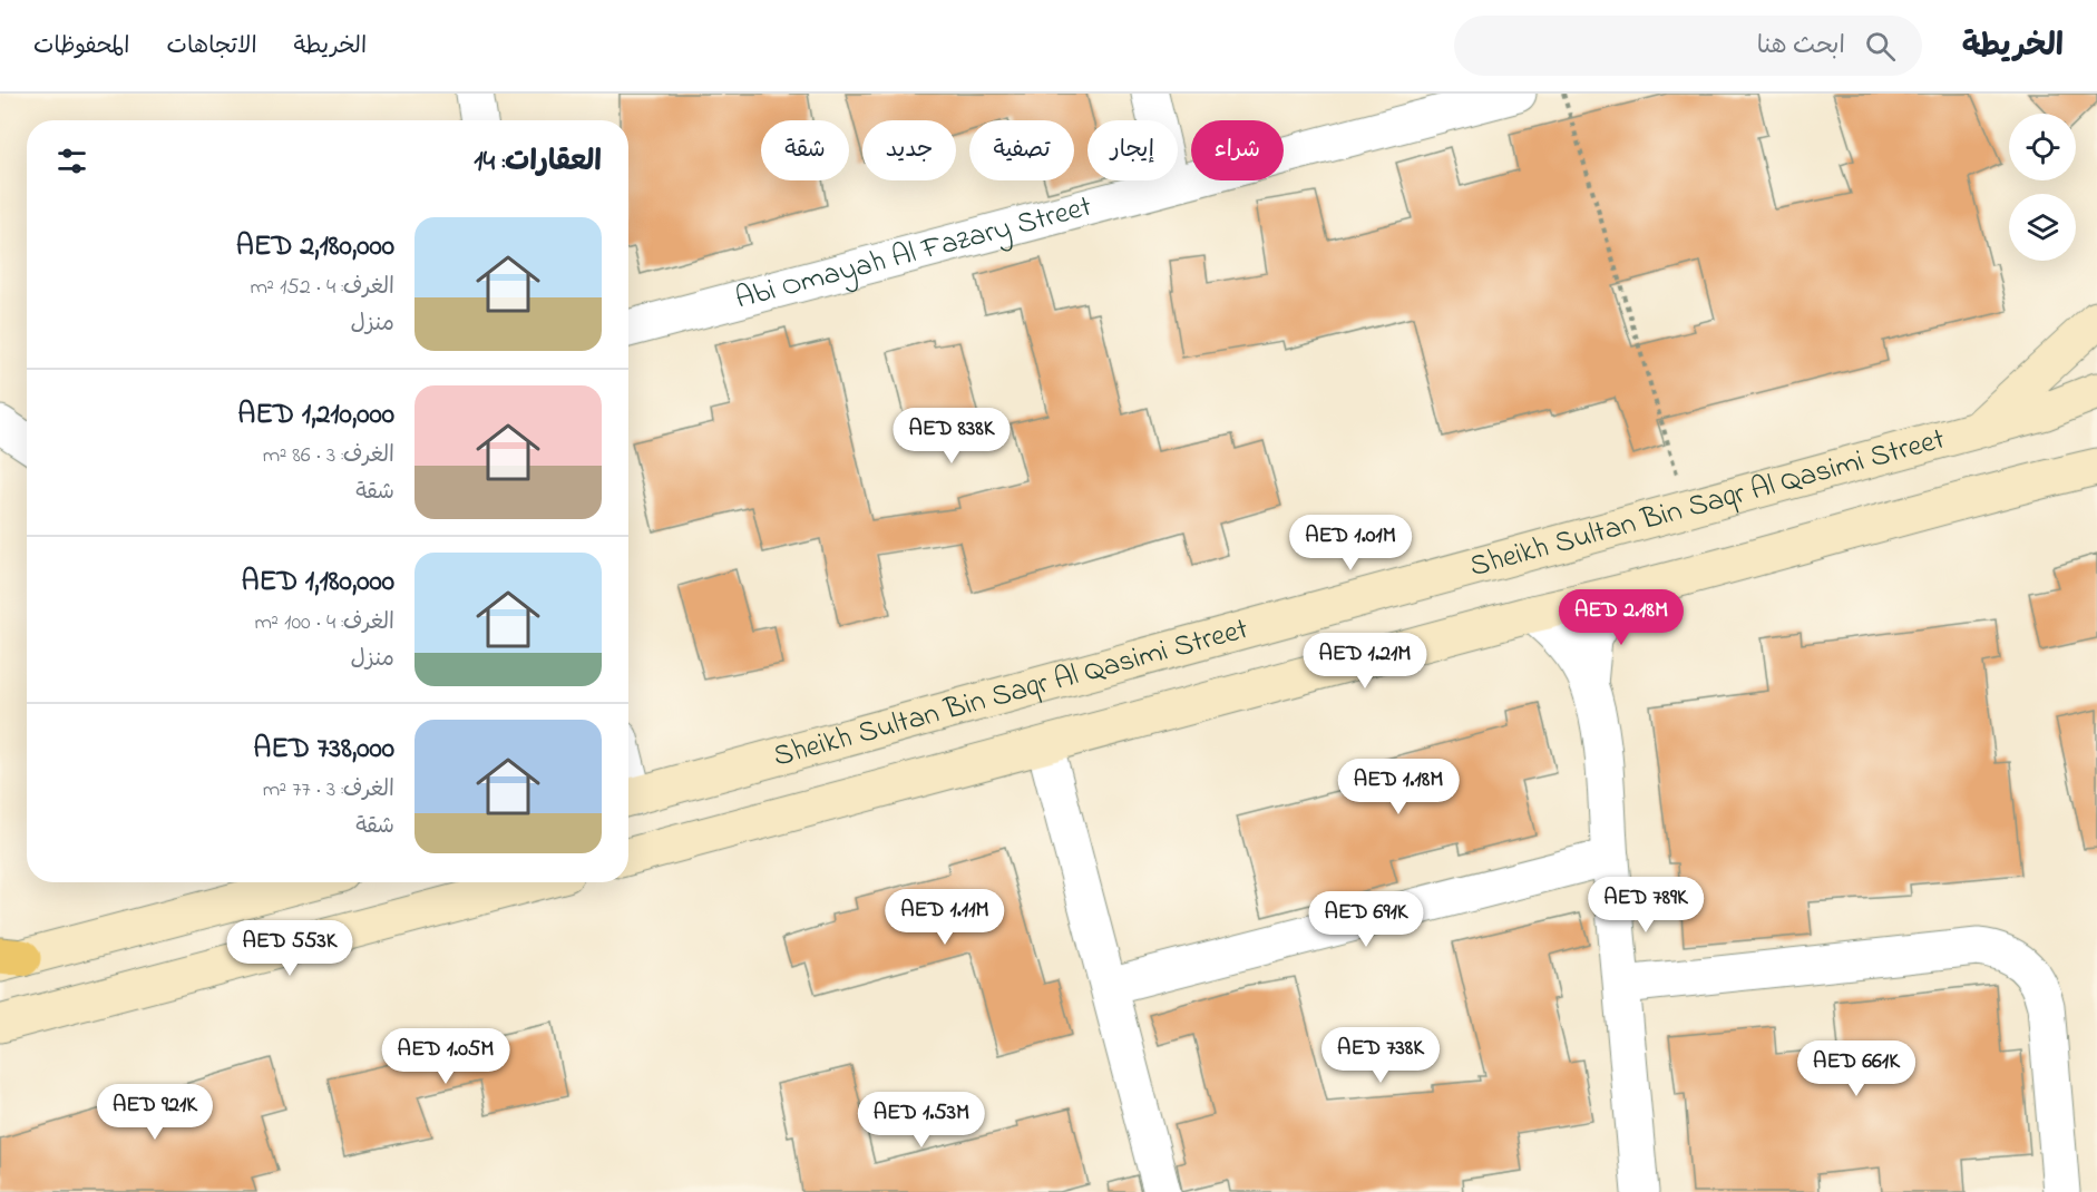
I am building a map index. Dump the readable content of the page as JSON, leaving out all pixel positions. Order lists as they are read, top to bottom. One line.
{"streets":{"main road":["Sheikh Sultan Bin Saqr Al Qasimi Street"],"street":["Abi Omayah Al Fazary Street"]},"page":{"header":"الخريطة","search":"ابحث هنا","nav":["الخريطة","الاتجاهات","المحفوظات"],"chip":["شراء","إيجار","تصفية","جديد","شقة"],"heading":"العقارات: 14","list":[{"name":"AED 2,180,000","note":"الغرف: 4 · 152 m² · منزل"},{"name":"AED 1,210,000","note":"الغرف: 3 · 86 m² · شقة"},{"name":"AED 1,180,000","note":"الغرف: 4 · 100 m² · منزل"},{"name":"AED 738,000","note":"الغرف: 3 · 77 m² · شقة"}],"price":["AED 838K","AED 1.01M","AED 2.18M","AED 1.21M","AED 1.18M","AED 789K","AED 1.11M","AED 691K","AED 553K","AED 738K","AED 1.05M","AED 661K","AED 921K","AED 1.53M"]}}
